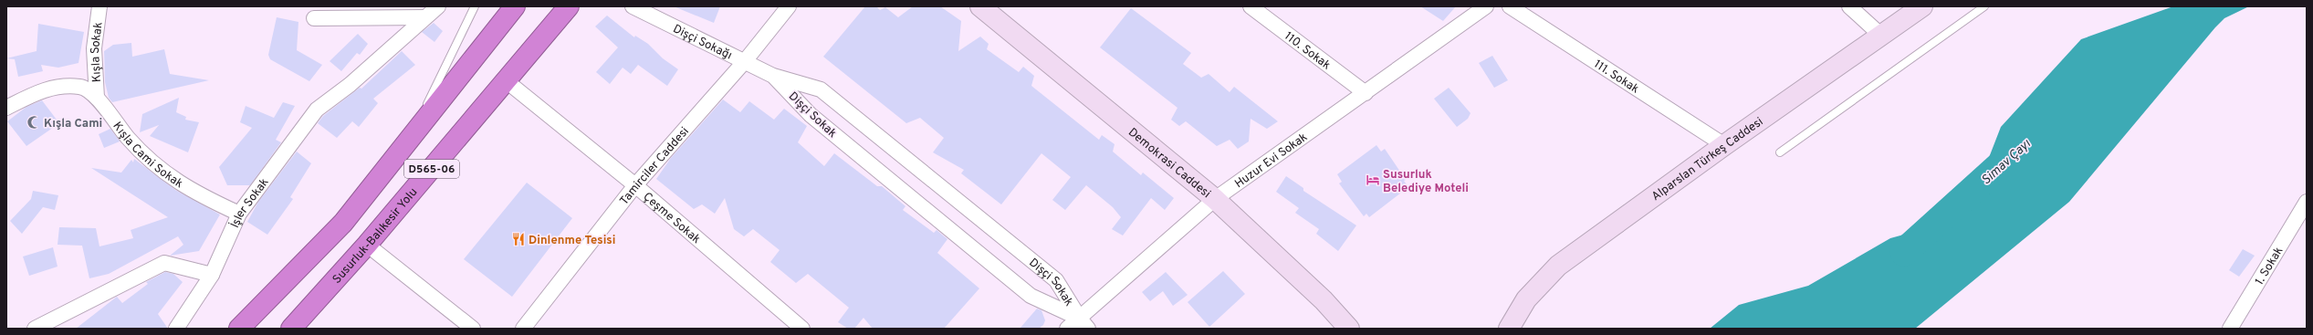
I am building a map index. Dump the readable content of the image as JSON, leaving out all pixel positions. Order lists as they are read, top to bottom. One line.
{"streets":{"highway":["D565-06","Susurluk-Balıkesir Yolu"],"street":["Dişçi Sokağı","110. Sokak","Kışla Sokak","111. Sokak","Dişçi Sokak","Kışla Cami Sokak","Alparslan Türkeş Caddesi","Huzur Evi Sokak","Demokrasi Caddesi","Tamirciler Caddesi","İşler Sokak","Çeşme Sokak","1. Sokak"]},"crossings":[["Dişçi Sokağı","Dişçi Sokak"],["Dişçi Sokağı","Tamirciler Caddesi"],["110. Sokak","Huzur Evi Sokak"],["Kışla Sokak","Kışla Cami Sokak"],["111. Sokak","Alparslan Türkeş Caddesi"],["Dişçi Sokak","Huzur Evi Sokak"],["Kışla Cami Sokak","İşler Sokak"],["Huzur Evi Sokak","Demokrasi Caddesi"],["Tamirciler Caddesi","Çeşme Sokak"],["Çeşme Sokak","Susurluk-Balıkesir Yolu"]],"water":["Simav Çayı"],"places":{"mosque":["Kışla Cami"],"hotel":["Susurluk Belediye Moteli"],"restaurant":["Dinlenme Tesisi"]}}
